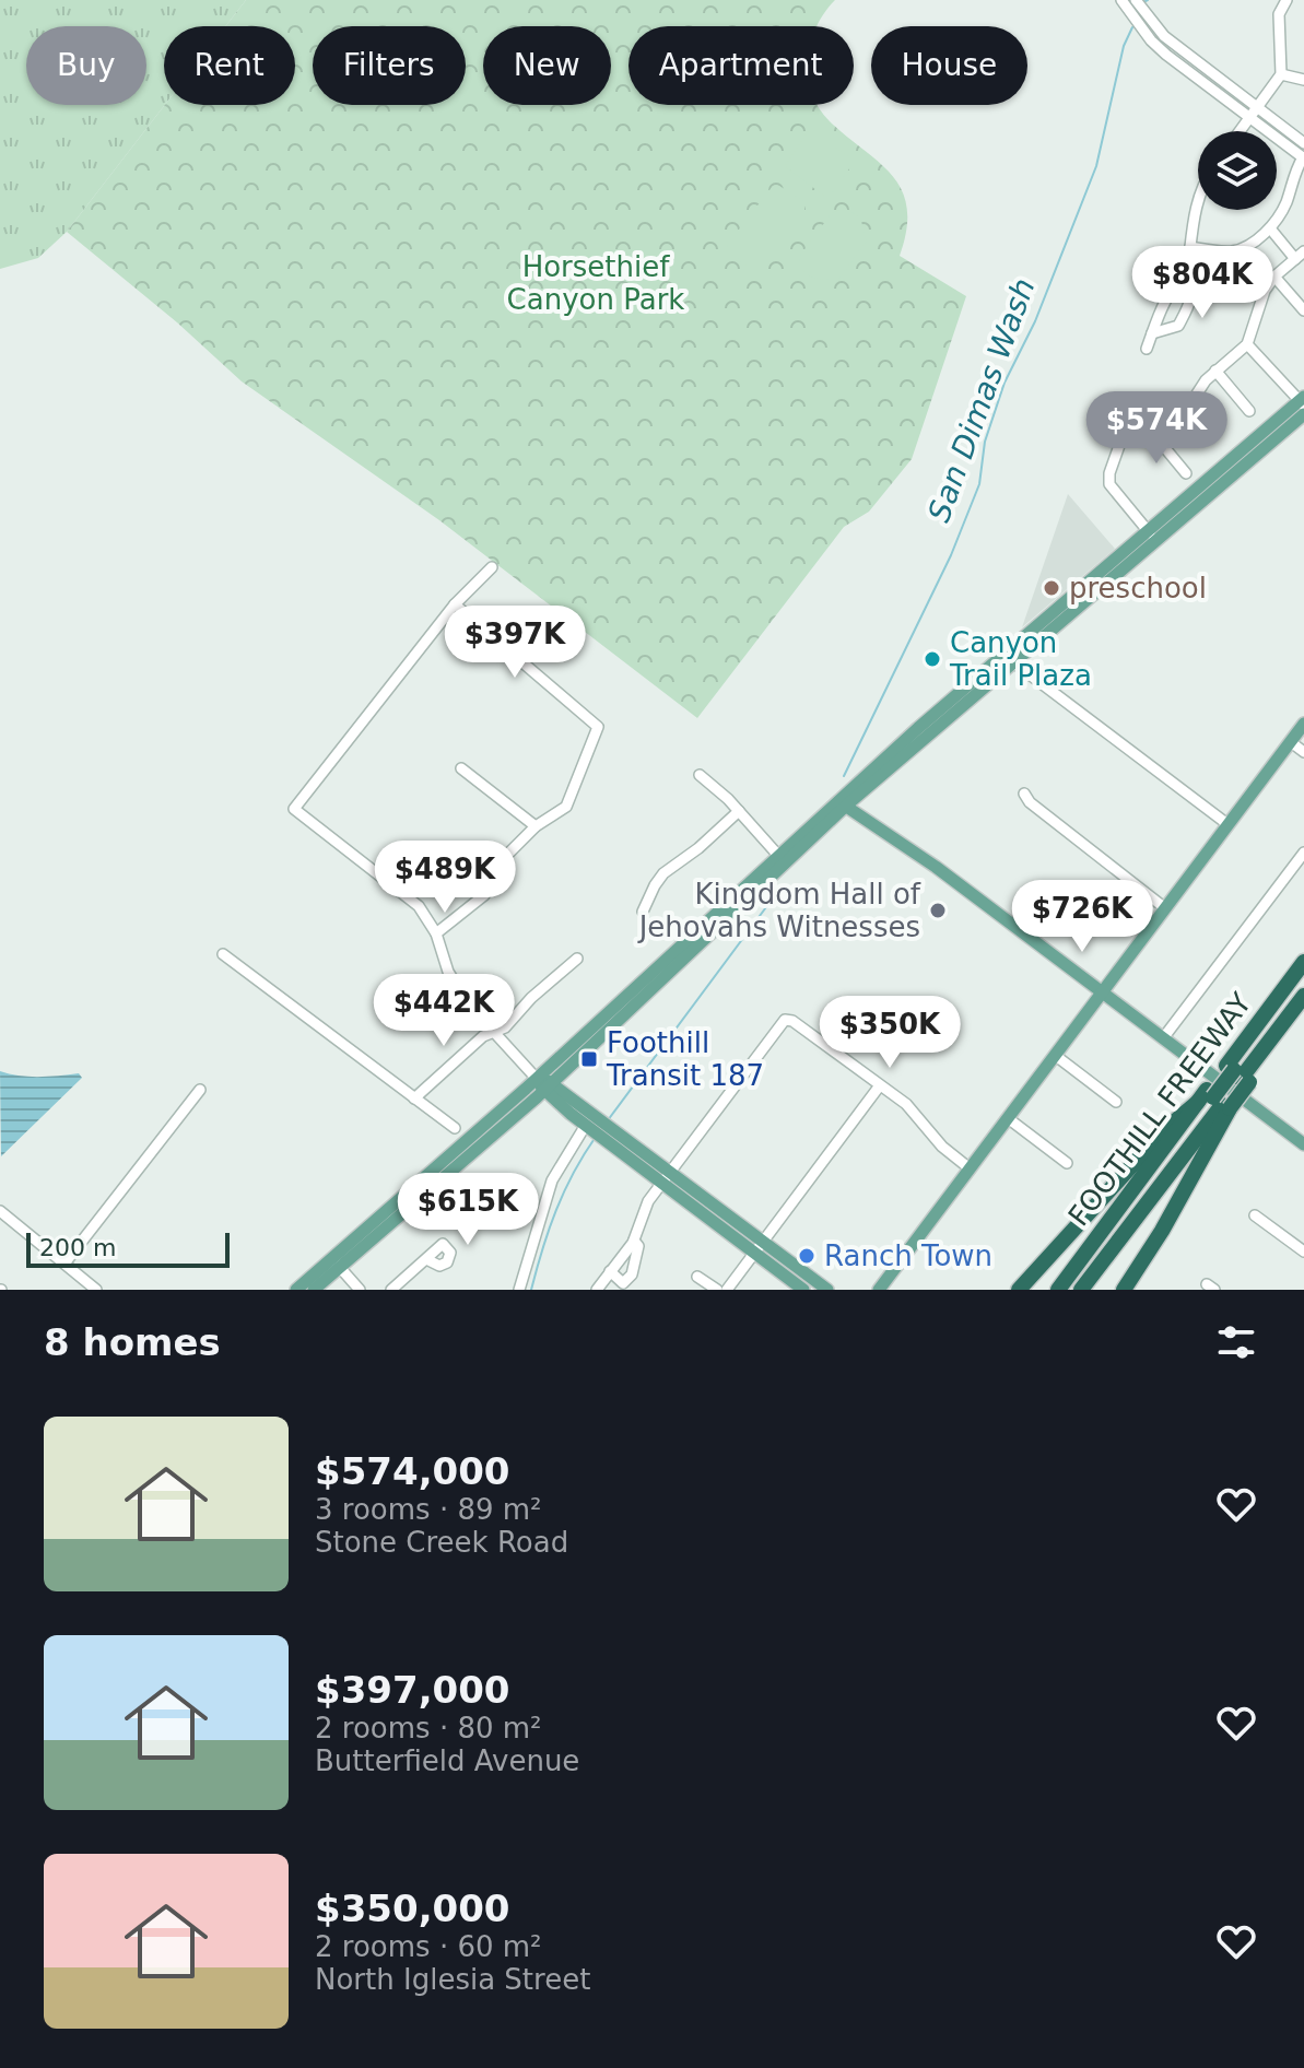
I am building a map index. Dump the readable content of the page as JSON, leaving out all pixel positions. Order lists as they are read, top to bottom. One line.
{"streets":{"highway":["FOOTHILL FREEWAY"]},"water":["San Dimas Wash"],"parks":["Horsethief Canyon Park"],"places":{"other":["preschool","Canyon Trail Plaza","Kingdom Hall of Jehovahs Witnesses","Ranch Town"],"transit":["Foothill Transit 187"]},"scale_bar":"200 m","page":{"chip":["Buy","Rent","Filters","New","Apartment","House"],"price":["$804K","$574K","$397K","$489K","$726K","$442K","$350K","$615K"],"scale":"200 m","heading":"8 homes","list":[{"name":"$574,000","note":"3 rooms · 89 m² · Stone Creek Road"},{"name":"$397,000","note":"2 rooms · 80 m² · Butterfield Avenue"},{"name":"$350,000","note":"2 rooms · 60 m² · North Iglesia Street"}]}}
